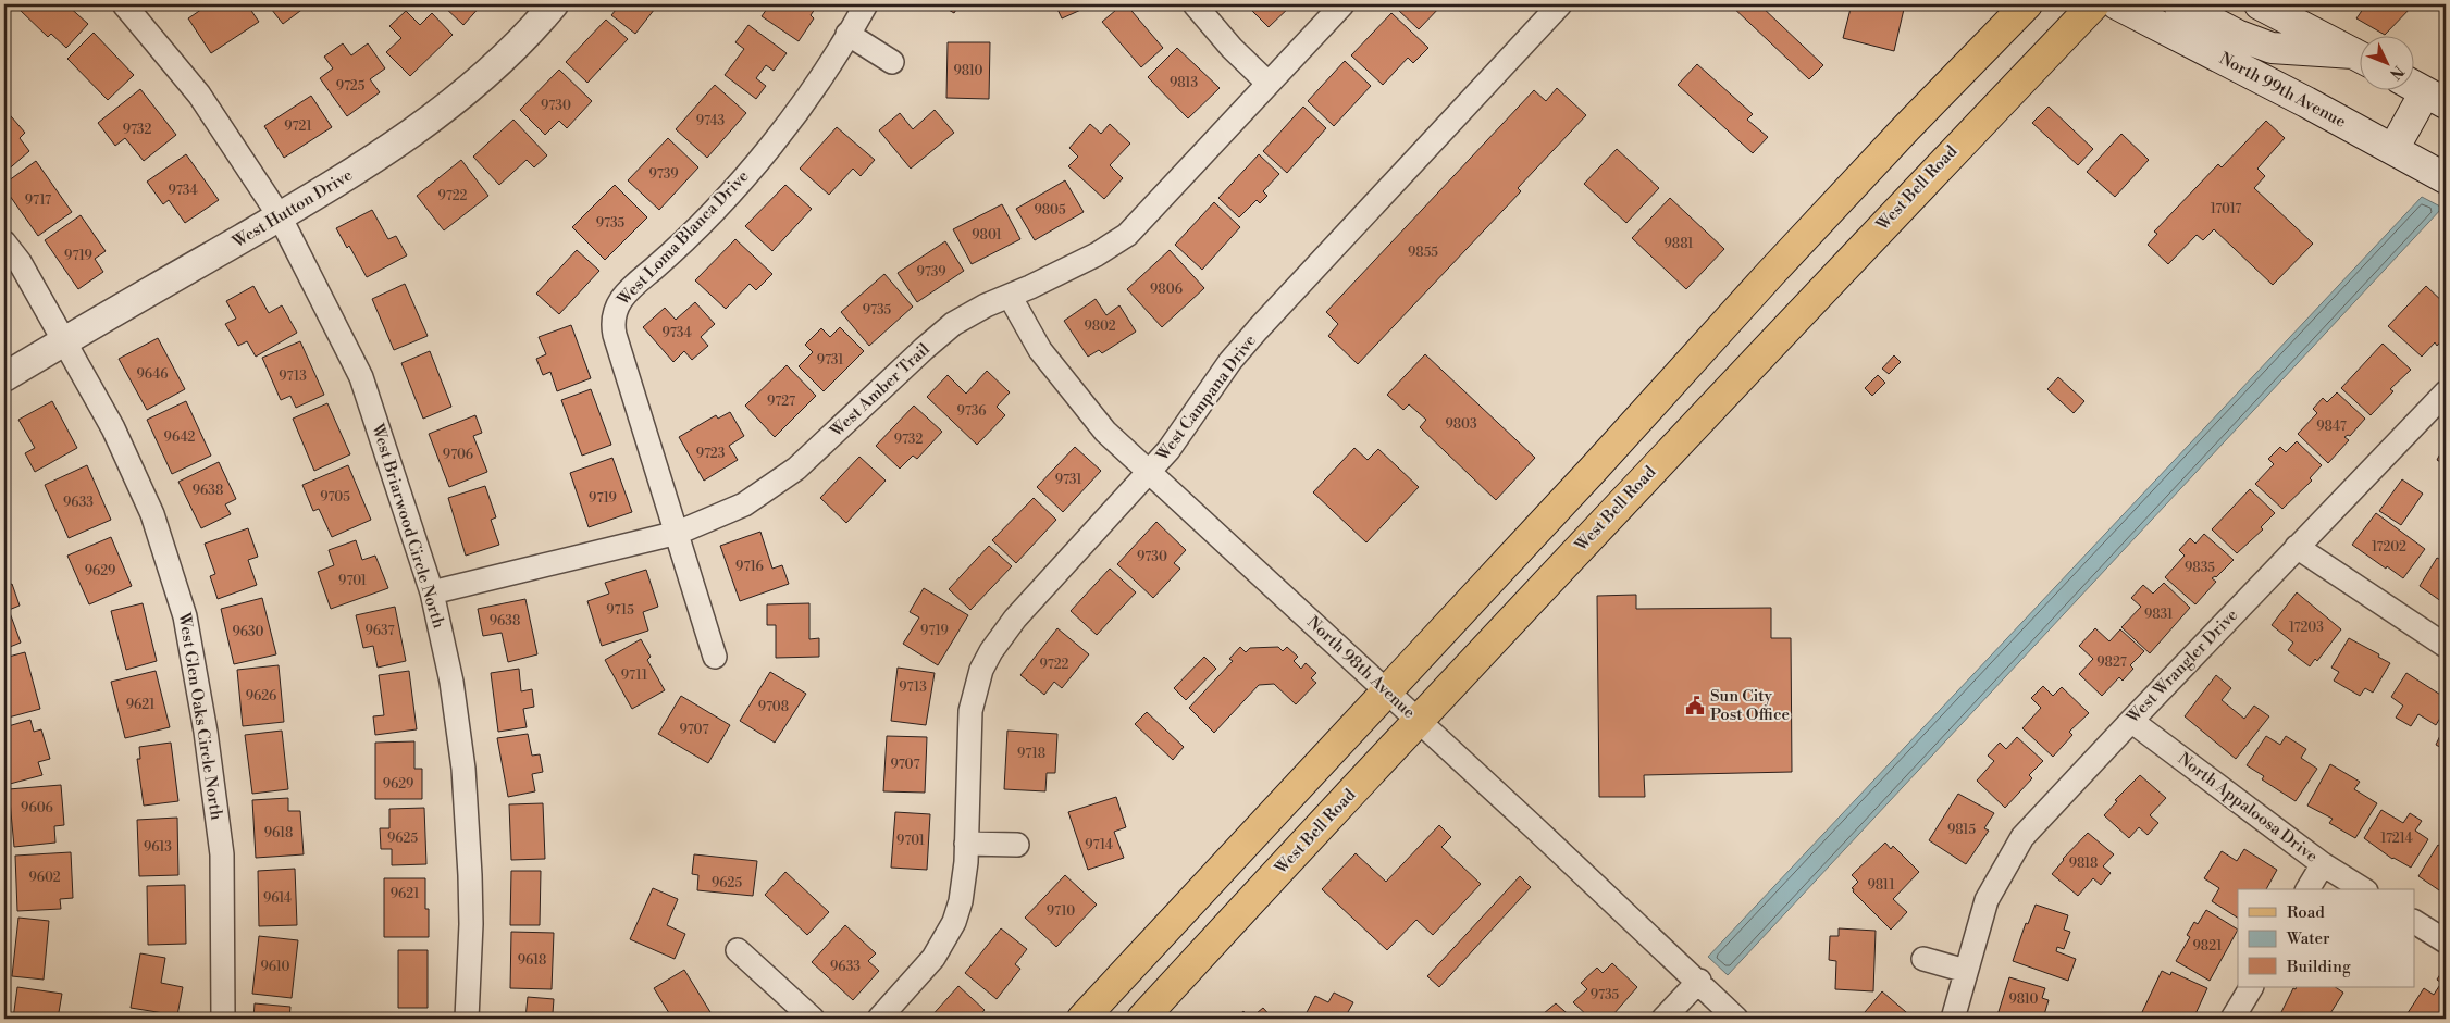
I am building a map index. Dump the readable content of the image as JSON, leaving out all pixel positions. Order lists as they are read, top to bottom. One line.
{"streets":{"main road":["North 99th Avenue","West Bell Road"],"street":["West Hutton Drive","West Loma Blanca Drive","West Amber Trail","West Campana Drive","West Briarwood Circle North","West Wrangler Drive","North 98th Avenue","West Glen Oaks Circle North","North Appaloosa Drive"]},"crossings":[["West Bell Road","North 98th Avenue"],["West Hutton Drive","West Briarwood Circle North"],["West Hutton Drive","West Glen Oaks Circle North"],["West Loma Blanca Drive","West Amber Trail"],["West Amber Trail","West Briarwood Circle North"],["West Amber Trail","North 98th Avenue"],["West Campana Drive","North 98th Avenue"],["West Wrangler Drive","North Appaloosa Drive"]],"places":{"public building":["Sun City Post Office"]},"house_numbers":["9810","9813","9725","9730","9743","9721","9732","9739","9734","9722","9717","17017","9805","9735","9801","9881","9855","9719","9739","9806","9735","9802","9734","9731","9646","9713","9727","9736","9803","9847","9642","9732","9723","9706","9731","9638","9705","9719","9633","17202","9730","9716","9835","9629","9701","9715","9831","9638","17203","9637","9719","9630","9827","9722","9711","9713","9626","9621","9708","9707","9718","9707","9629","9606","9815","9618","9625","17214","9701","9714","9613","9818","9602","9625","9811","9621","9614","9710","9821","9618","9610","9633","9735","9810"],"legend":["Road","Water","Building"],"north":"bottom right"}
